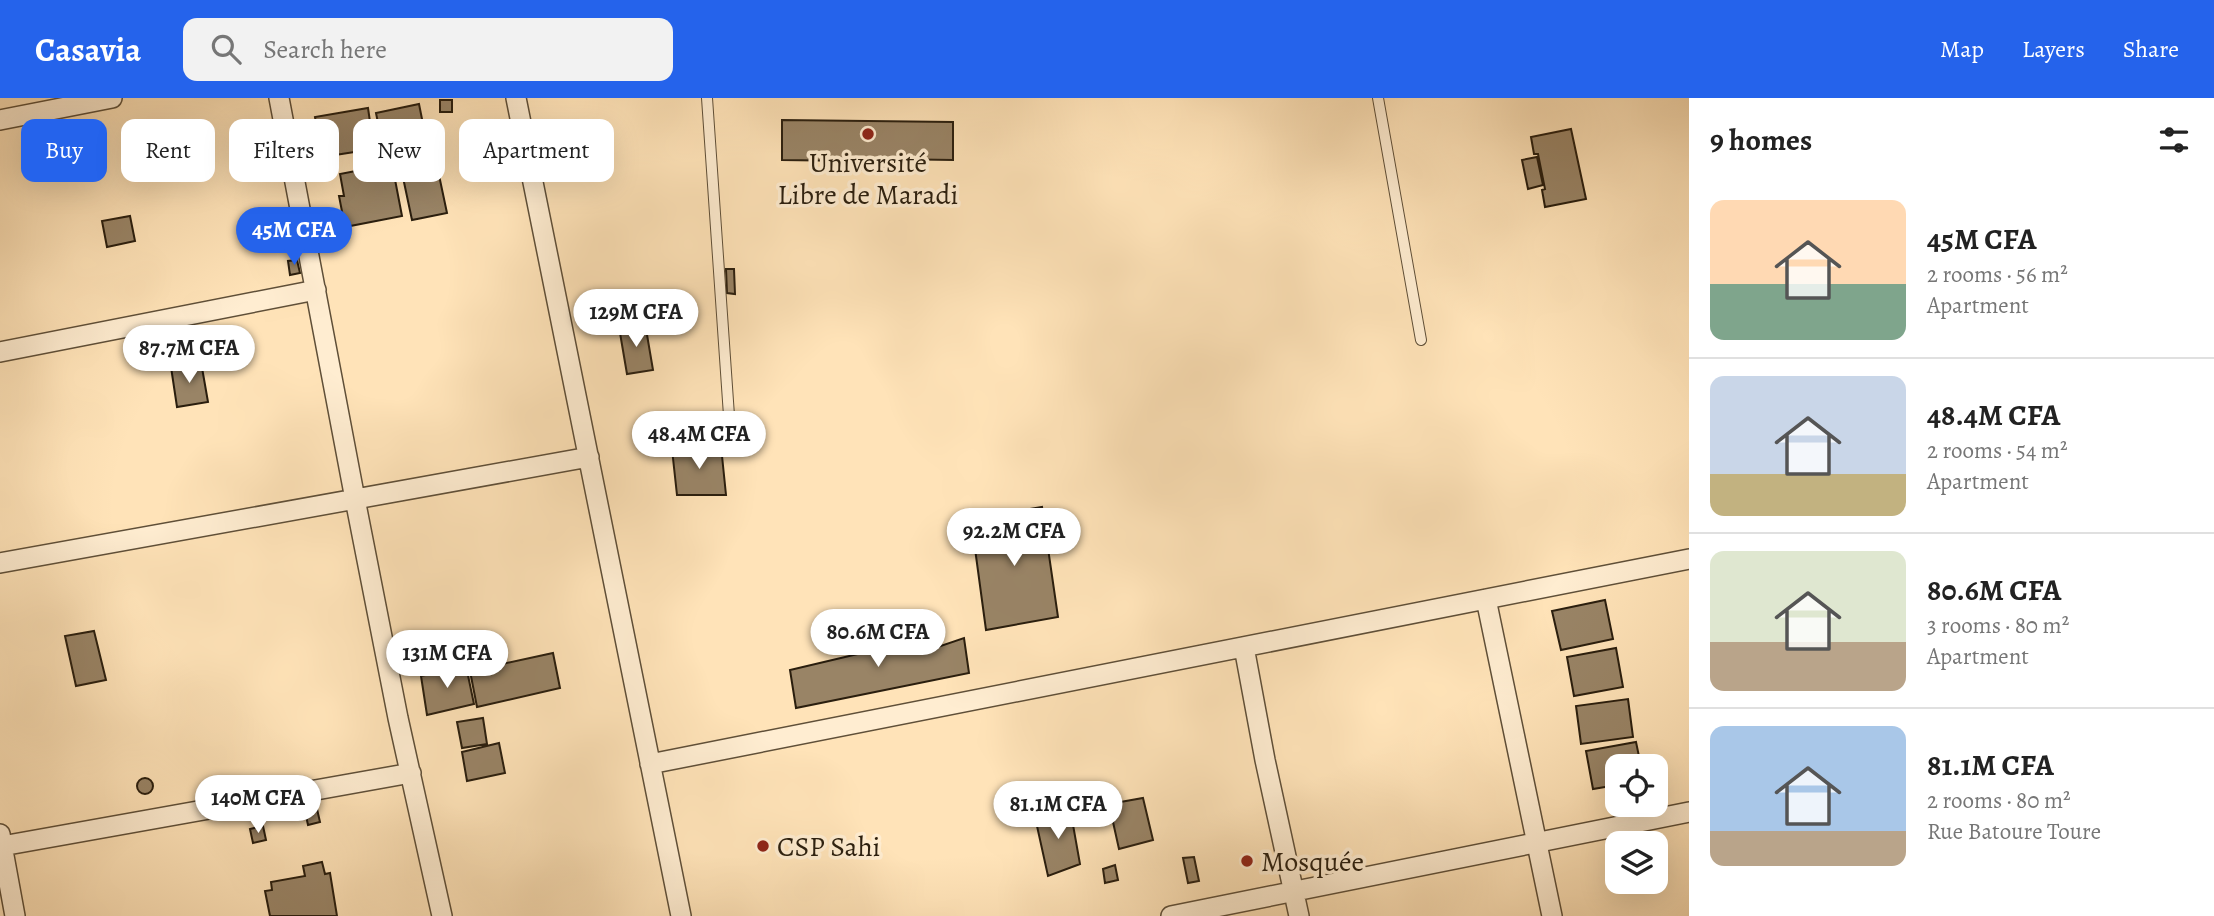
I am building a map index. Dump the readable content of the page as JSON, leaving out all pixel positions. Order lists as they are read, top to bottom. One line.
{"places":["Université Libre de Maradi","CSP Sahi","Mosquée"],"page":{"header":"Casavia","search":"Search here","nav":["Map","Layers","Share"],"heading":"9 homes","chip":["Buy","Rent","Filters","New","Apartment"],"list":[{"name":"45M CFA","note":"2 rooms · 56 m² · Apartment"},{"name":"48.4M CFA","note":"2 rooms · 54 m² · Apartment"},{"name":"80.6M CFA","note":"3 rooms · 80 m² · Apartment"},{"name":"81.1M CFA","note":"2 rooms · 80 m² · Rue Batoure Toure"}],"price":["45M CFA","129M CFA","87.7M CFA","48.4M CFA","92.2M CFA","80.6M CFA","131M CFA","140M CFA","81.1M CFA"]}}
